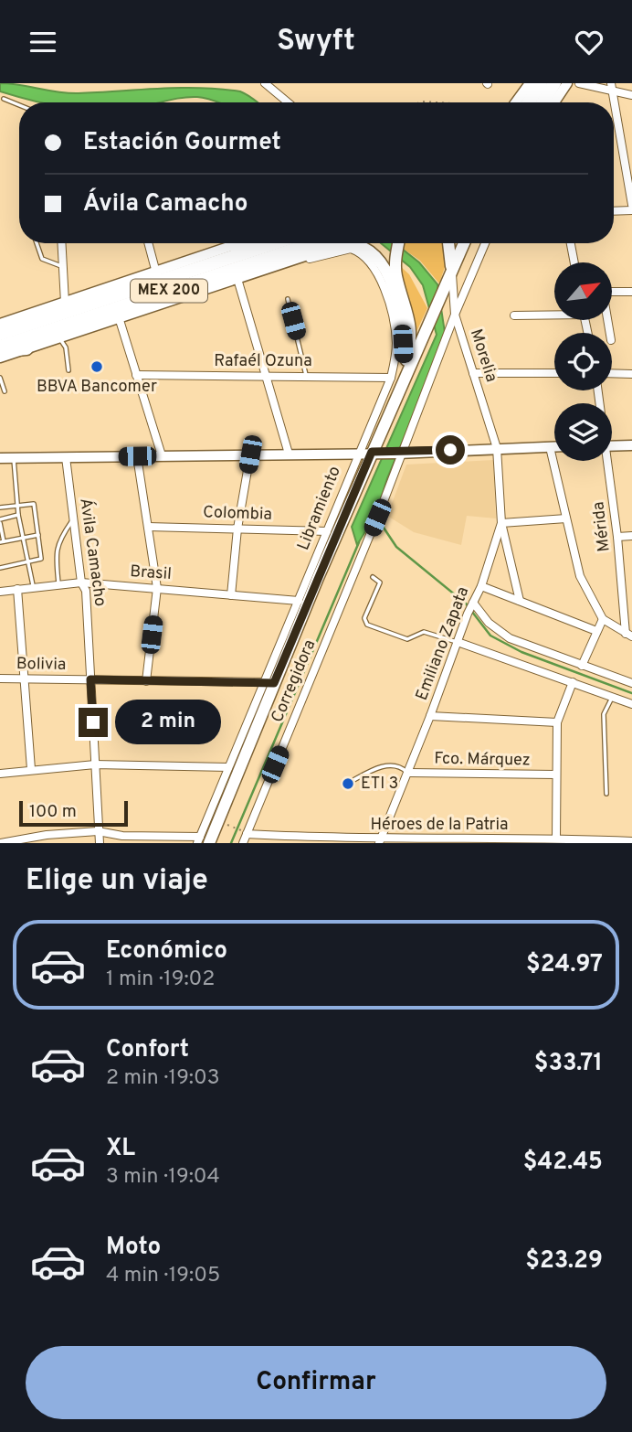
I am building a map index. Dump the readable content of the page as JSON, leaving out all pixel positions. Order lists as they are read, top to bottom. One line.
{"streets":{"highway":["MEX 200"],"street":["Morelia","Rafaél Ozuna","Libramiento","Colombia","Mérida","Ávila Camacho","Brasil","Emiliano Zapata","Bolivia","Corregidora","Fco. Márquez","Héroes de la Patria"]},"crossings":[["Morelia","Emiliano Zapata"],["Morelia","Corregidora"],["Rafaél Ozuna","Libramiento"],["Libramiento","Colombia"],["Libramiento","Brasil"],["Libramiento","Bolivia"],["Ávila Camacho","Brasil"],["Ávila Camacho","Bolivia"],["Emiliano Zapata","Fco. Márquez"],["Emiliano Zapata","Héroes de la Patria"],["Corregidora","Héroes de la Patria"]],"places":["BBVA Bancomer","ETI 3"],"scale_bar":"100 m","north":"top right","page":{"header":"Swyft","banner":["Estación Gourmet","Ávila Camacho"],"bubble":"2 min","scale":"100 m","heading":"Elige un viaje","list":[{"name":"Económico","note":"1 min · 19:02","value":"$24.97"},{"name":"Confort","note":"2 min · 19:03","value":"$33.71"},{"name":"XL","note":"3 min · 19:04","value":"$42.45"},{"name":"Moto","note":"4 min · 19:05","value":"$23.29"}],"buttons":"Confirmar"}}
